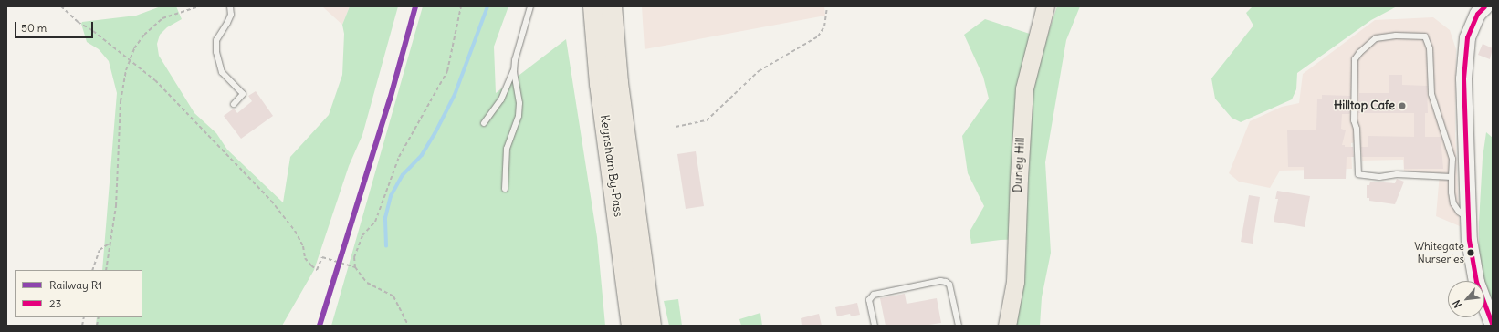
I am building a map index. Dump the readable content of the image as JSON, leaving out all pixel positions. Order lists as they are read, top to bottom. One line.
{"streets":{"highway":["Keynsham By-Pass"],"main road":["Durley Hill"]},"places":["Hilltop Cafe","Whitegate Nurseries"],"lines":["rail line R1","transit line 23"],"legend":["Railway R1","23"],"scale_bar":"50 m","north":"bottom left"}
